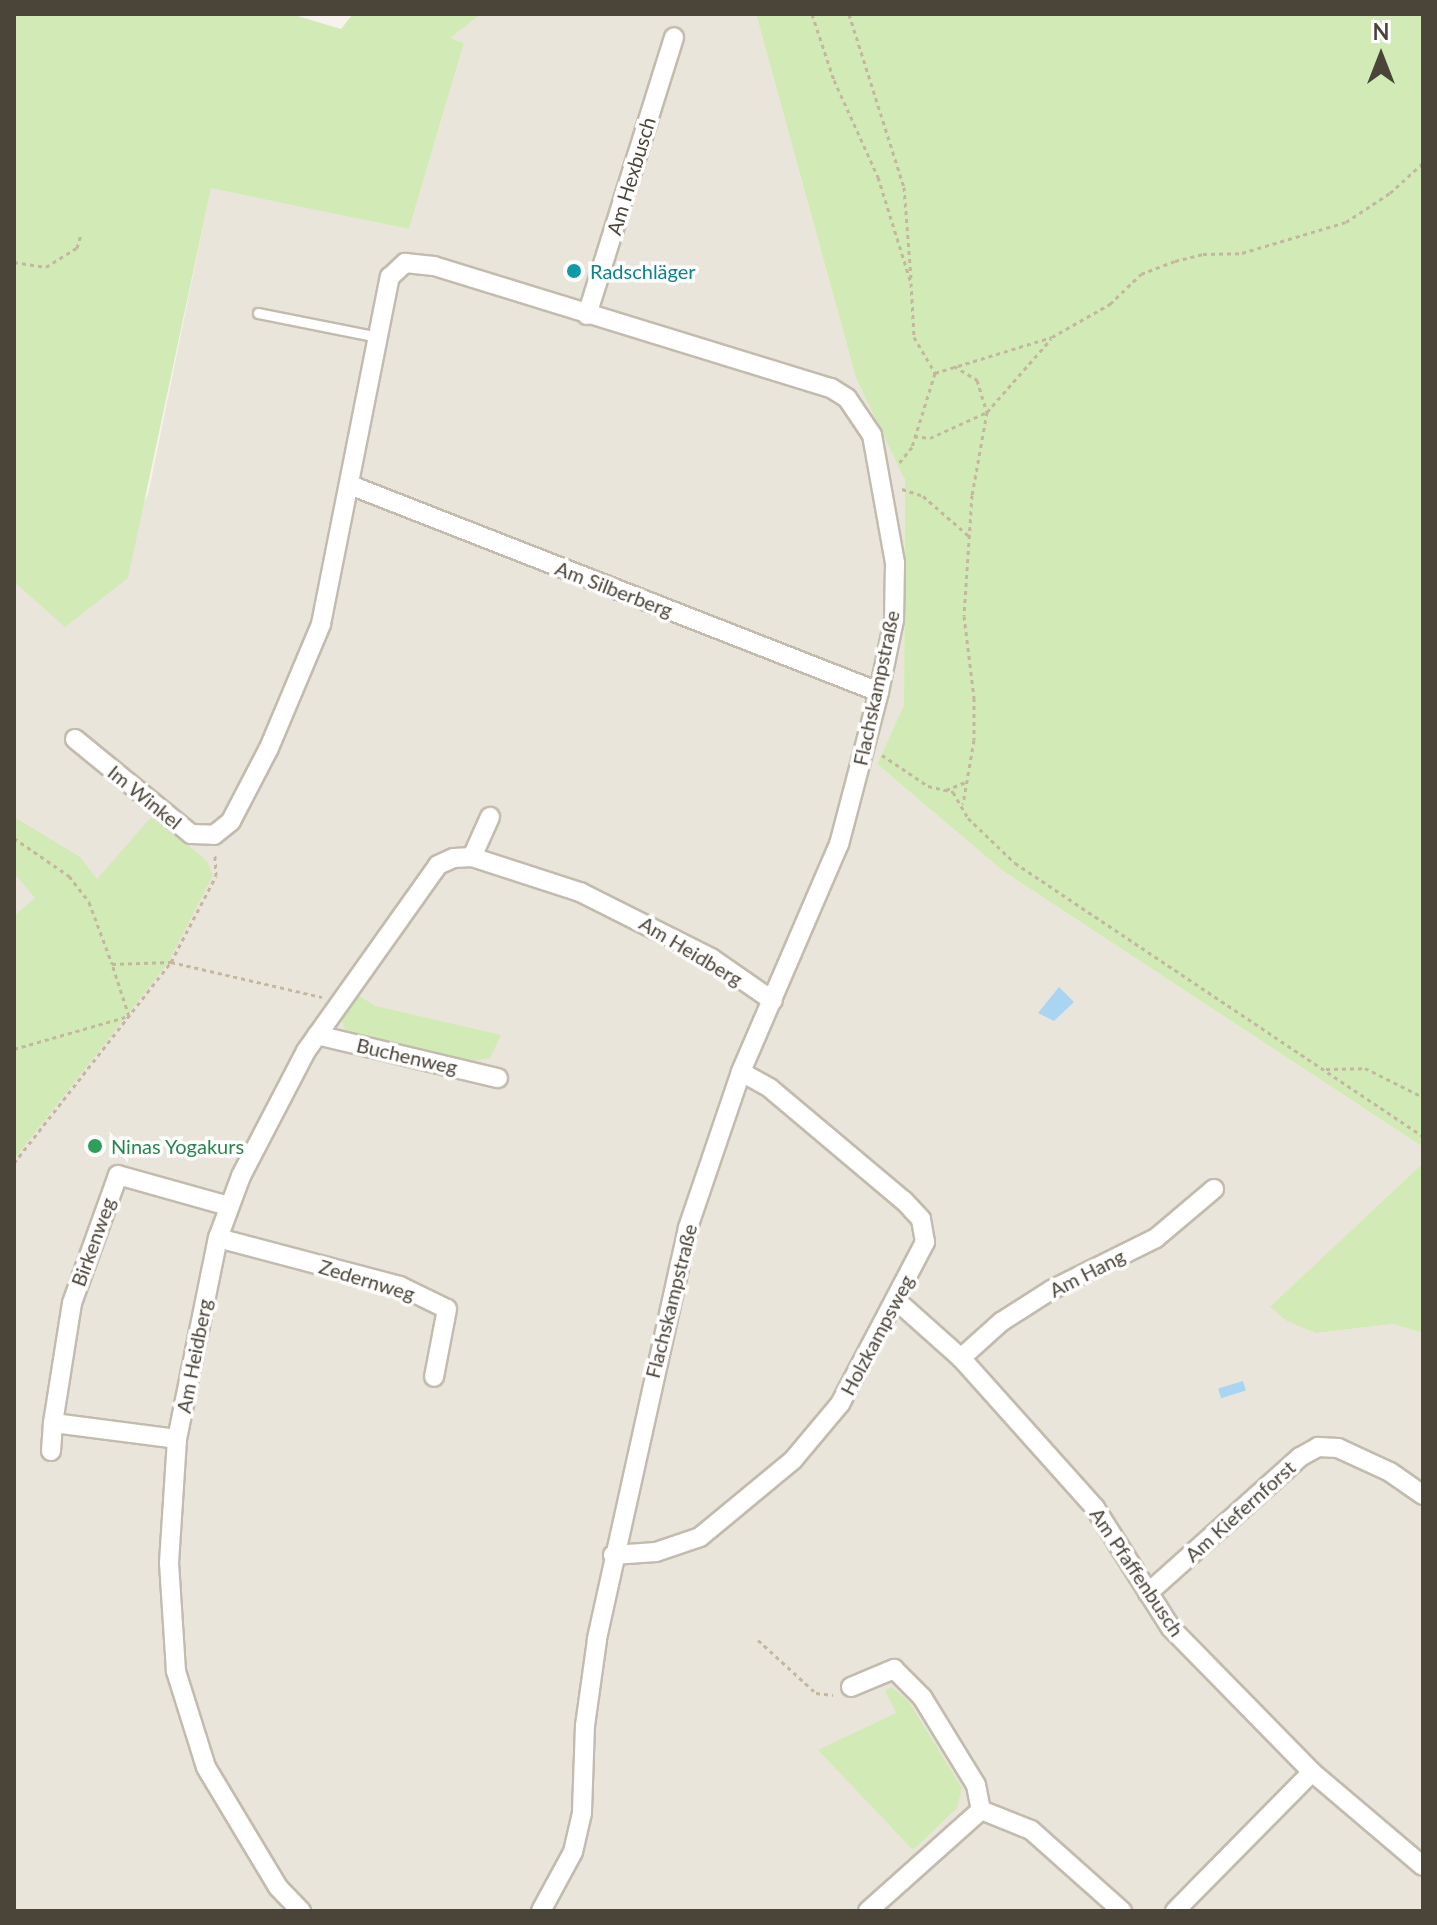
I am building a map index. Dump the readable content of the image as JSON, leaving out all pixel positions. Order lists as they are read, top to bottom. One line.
{"streets":{"street":["Am Hexbusch","Am Silberberg","Flachskampstraße","Im Winkel","Am Heidberg","Buchenweg","Birkenweg","Am Hang","Zedernweg","Holzkampsweg","Am Kiefernforst","Am Pfaffenbusch"]},"crossings":[["Am Hexbusch","Flachskampstraße"],["Am Silberberg","Flachskampstraße"],["Flachskampstraße","Im Winkel"],["Flachskampstraße","Am Heidberg"],["Flachskampstraße","Holzkampsweg"],["Am Heidberg","Buchenweg"],["Am Heidberg","Birkenweg"],["Am Heidberg","Zedernweg"],["Am Hang","Am Pfaffenbusch"],["Holzkampsweg","Am Pfaffenbusch"],["Am Kiefernforst","Am Pfaffenbusch"]],"places":["Radschläger","Ninas Yogakurs"],"north":"top"}
